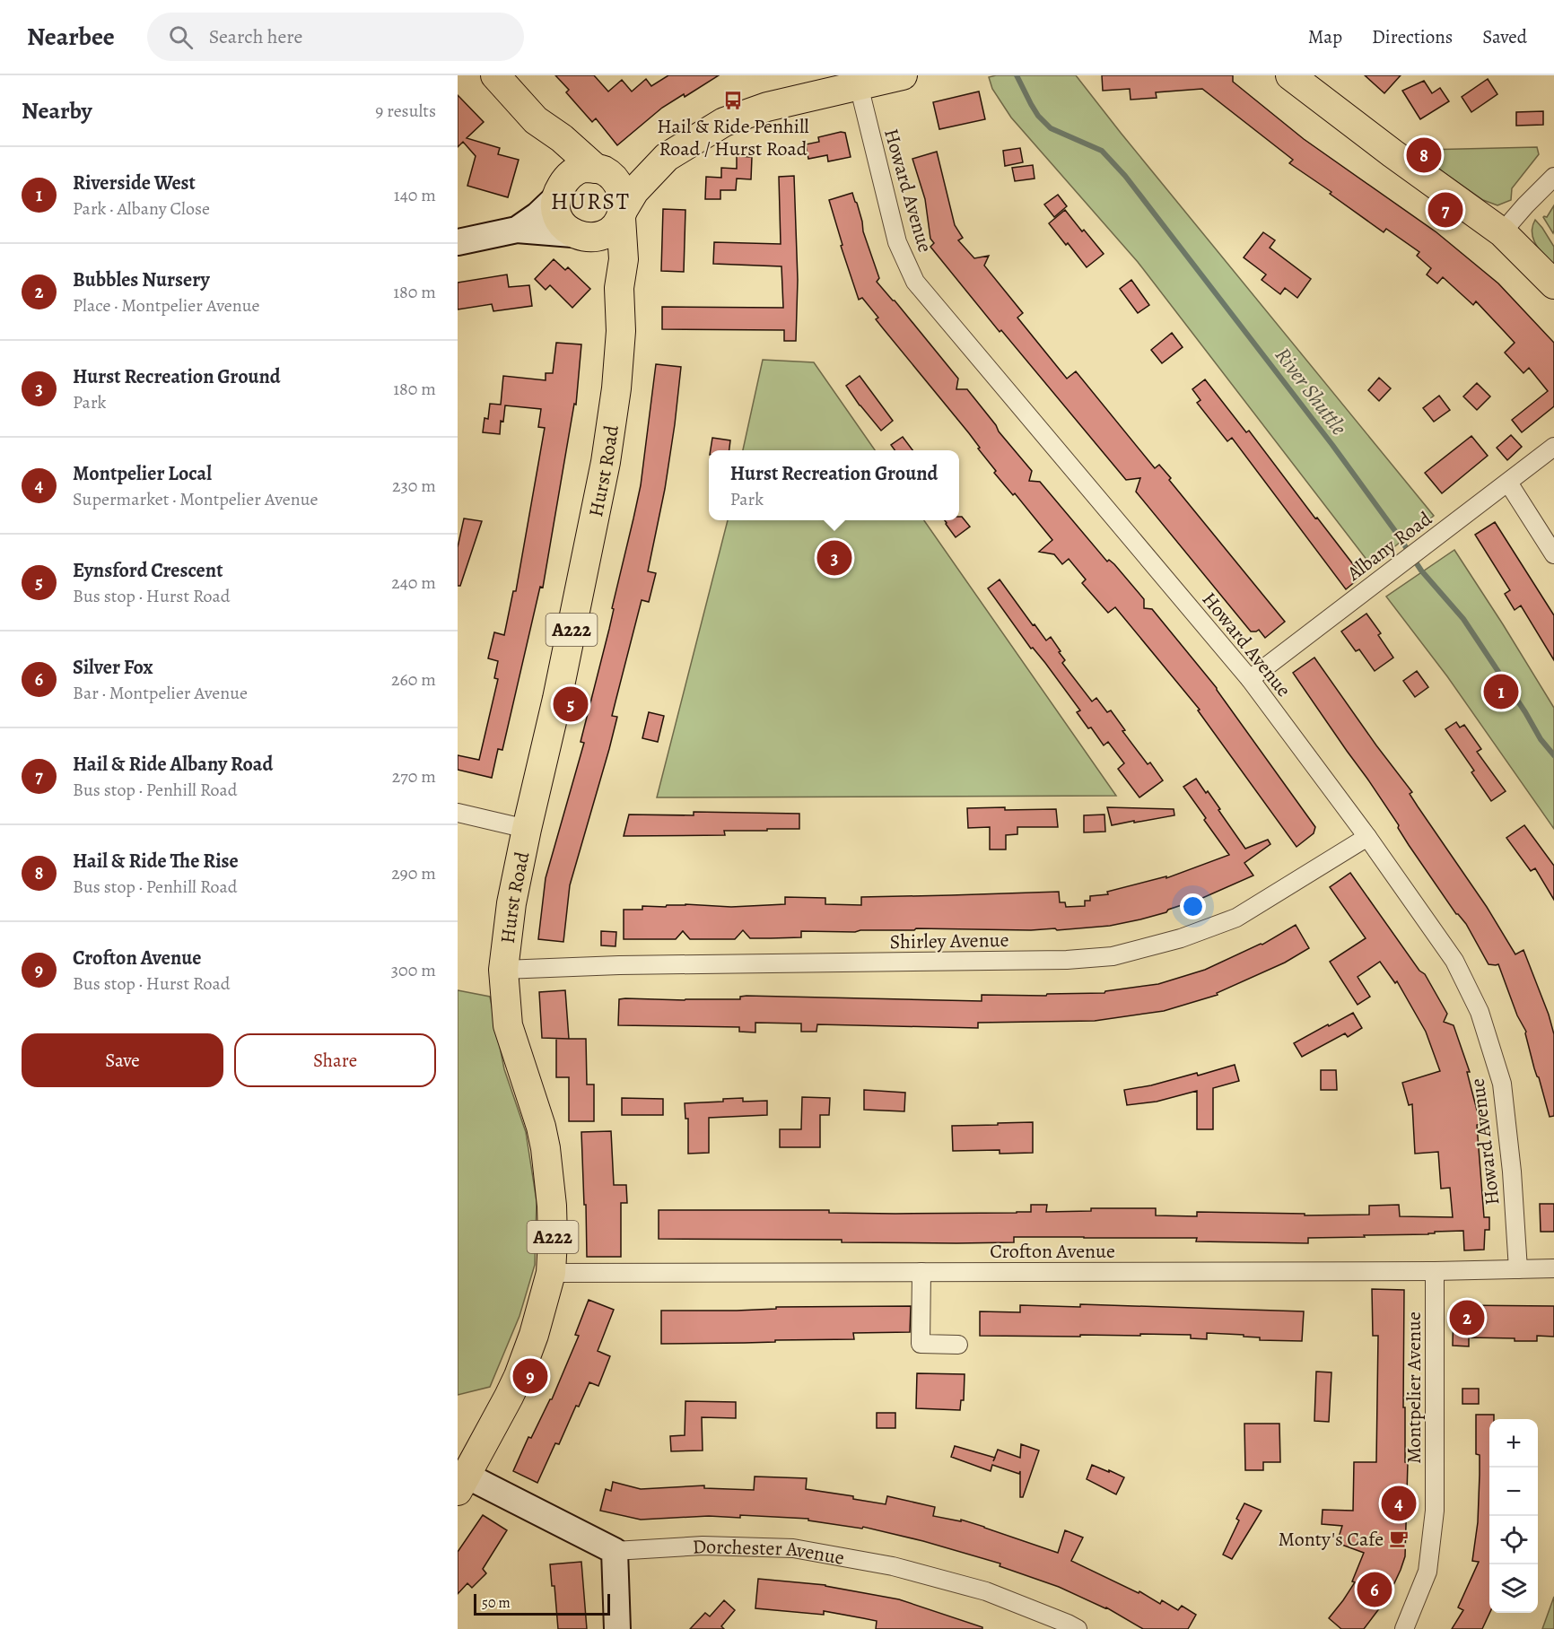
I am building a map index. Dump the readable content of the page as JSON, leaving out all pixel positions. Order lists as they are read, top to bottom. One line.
{"streets":{"main road":["Hurst Road","A222"],"street":["Howard Avenue","Albany Road","Shirley Avenue","Crofton Avenue","Montpelier Avenue","Dorchester Avenue"]},"crossings":[["Howard Avenue","Albany Road"],["Howard Avenue","Shirley Avenue"],["Howard Avenue","Crofton Avenue"],["Hurst Road","Shirley Avenue"],["Hurst Road","Crofton Avenue"],["Crofton Avenue","Montpelier Avenue"]],"districts":["HURST"],"water":["River Shuttle"],"places":{"bus stop":["Hail & Ride Penhill Road / Hurst Road"],"cafe":["Monty's Cafe"]},"scale_bar":"50 m","page":{"header":"Nearbee","search":"Search here","nav":["Map","Directions","Saved"],"heading":["Nearby","9 results"],"pins":["8","7","3","1","5","2","9","4","6"],"list":[{"mark":"1","name":"Riverside West","note":"Park · Albany Close","value":"140 m"},{"mark":"2","name":"Bubbles Nursery","note":"Place · Montpelier Avenue","value":"180 m"},{"mark":"3","name":"Hurst Recreation Ground","note":"Park","value":"180 m"},{"mark":"4","name":"Montpelier Local","note":"Supermarket · Montpelier Avenue","value":"230 m"},{"mark":"5","name":"Eynsford Crescent","note":"Bus stop · Hurst Road","value":"240 m"},{"mark":"6","name":"Silver Fox","note":"Bar · Montpelier Avenue","value":"260 m"},{"mark":"7","name":"Hail & Ride Albany Road","note":"Bus stop · Penhill Road","value":"270 m"},{"mark":"8","name":"Hail & Ride The Rise","note":"Bus stop · Penhill Road","value":"290 m"},{"mark":"9","name":"Crofton Avenue","note":"Bus stop · Hurst Road","value":"300 m"}],"popup":["Hurst Recreation Ground","Park"],"buttons":["Save","Share"],"map_buttons":["+","−"],"scale":"50 m"}}
